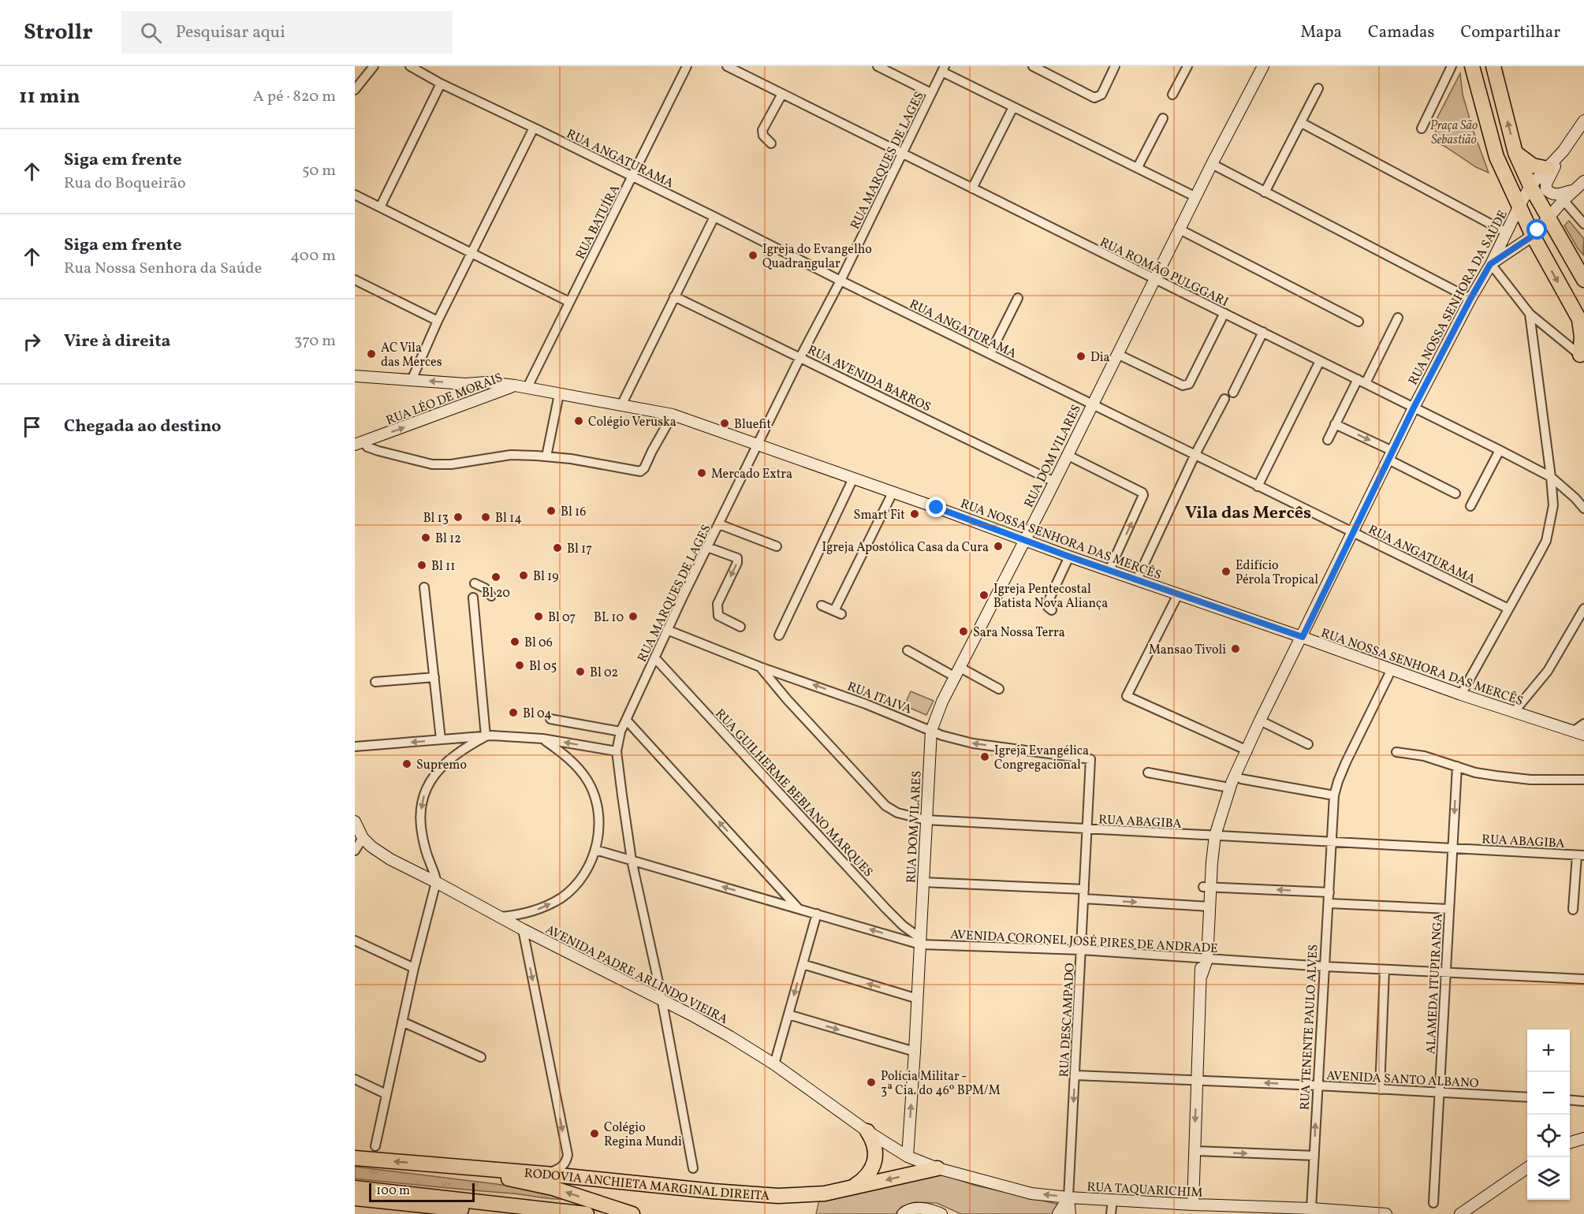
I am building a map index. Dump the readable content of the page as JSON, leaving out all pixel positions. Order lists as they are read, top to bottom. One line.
{"streets":{"highway":["RODOVIA ANCHIETA MARGINAL DIREITA"],"main road":["RUA NOSSA SENHORA DA SAÚDE","RUA LÉO DE MORAIS","RUA DOM VILARES","RUA NOSSA SENHORA DAS MERCÊS","AVENIDA PADRE ARLINDO VIEIRA","RUA TAQUARICHIM"],"street":["RUA ANGATURAMA","RUA MARQUES DE LAGES","RUA BATUÍRA","RUA ROMÃO PULGGARI","RUA AVENIDA BARROS","RUA ITAIVA","RUA GUILHERME BEBIANO MARQUES","RUA ABAGIBA","AVENIDA CORONEL JOSÉ PIRES DE ANDRADE","ALAMEDA ITUPIRANGA","RUA DESCAMPADO","RUA TENENTE PAULO ALVES","AVENIDA SANTO ALBANO"]},"crossings":[["RUA ANGATURAMA","RUA MARQUES DE LAGES"],["RUA ANGATURAMA","RUA BATUÍRA"],["RUA ANGATURAMA","RUA NOSSA SENHORA DA SAÚDE"],["RUA ANGATURAMA","RUA DOM VILARES"],["RUA MARQUES DE LAGES","RUA ROMÃO PULGGARI"],["RUA MARQUES DE LAGES","RUA AVENIDA BARROS"],["RUA MARQUES DE LAGES","RUA NOSSA SENHORA DAS MERCÊS"],["RUA MARQUES DE LAGES","RUA ITAIVA"],["RUA MARQUES DE LAGES","RUA GUILHERME BEBIANO MARQUES"],["RUA MARQUES DE LAGES","AVENIDA CORONEL JOSÉ PIRES DE ANDRADE"],["RUA MARQUES DE LAGES","AVENIDA PADRE ARLINDO VIEIRA"],["RUA BATUÍRA","RUA NOSSA SENHORA DAS MERCÊS"],["RUA ROMÃO PULGGARI","RUA NOSSA SENHORA DA SAÚDE"],["RUA ROMÃO PULGGARI","RUA DOM VILARES"],["RUA NOSSA SENHORA DA SAÚDE","RUA NOSSA SENHORA DAS MERCÊS"],["RUA NOSSA SENHORA DA SAÚDE","RUA ABAGIBA"],["RUA NOSSA SENHORA DA SAÚDE","AVENIDA CORONEL JOSÉ PIRES DE ANDRADE"],["RUA NOSSA SENHORA DA SAÚDE","AVENIDA SANTO ALBANO"],["RUA NOSSA SENHORA DA SAÚDE","RUA TAQUARICHIM"],["RUA AVENIDA BARROS","RUA DOM VILARES"],["RUA LÉO DE MORAIS","RUA NOSSA SENHORA DAS MERCÊS"],["RUA DOM VILARES","RUA NOSSA SENHORA DAS MERCÊS"],["RUA DOM VILARES","RUA ITAIVA"],["RUA DOM VILARES","RUA GUILHERME BEBIANO MARQUES"],["RUA DOM VILARES","RUA ABAGIBA"],["RUA DOM VILARES","AVENIDA CORONEL JOSÉ PIRES DE ANDRADE"],["RUA DOM VILARES","AVENIDA PADRE ARLINDO VIEIRA"],["RUA DOM VILARES","RUA TAQUARICHIM"],["RUA NOSSA SENHORA DAS MERCÊS","RUA TENENTE PAULO ALVES"],["RUA ITAIVA","RUA ABAGIBA"],["RUA ITAIVA","RUA DESCAMPADO"],["RUA GUILHERME BEBIANO MARQUES","AVENIDA CORONEL JOSÉ PIRES DE ANDRADE"],["RUA ABAGIBA","ALAMEDA ITUPIRANGA"],["RUA ABAGIBA","RUA DESCAMPADO"],["RUA ABAGIBA","RUA TENENTE PAULO ALVES"],["AVENIDA CORONEL JOSÉ PIRES DE ANDRADE","ALAMEDA ITUPIRANGA"],["AVENIDA CORONEL JOSÉ PIRES DE ANDRADE","RUA DESCAMPADO"],["AVENIDA CORONEL JOSÉ PIRES DE ANDRADE","RUA TENENTE PAULO ALVES"],["AVENIDA PADRE ARLINDO VIEIRA","RUA TAQUARICHIM"],["ALAMEDA ITUPIRANGA","AVENIDA SANTO ALBANO"],["RUA DESCAMPADO","AVENIDA SANTO ALBANO"],["RUA DESCAMPADO","RUA TAQUARICHIM"],["RUA TENENTE PAULO ALVES","AVENIDA SANTO ALBANO"],["RUA TENENTE PAULO ALVES","RUA TAQUARICHIM"],["RODOVIA ANCHIETA MARGINAL DIREITA","RUA TAQUARICHIM"]],"one_way":["RUA LÉO DE MORAIS","RUA ITAIVA"],"districts":["Vila das Mercês"],"parks":["Praça São Sebastião"],"places":["Igreja do Evangelho Quadrangular","AC Vila das Merces","Dia","Colégio Veruska","Bluefit","Mercado Extra","Bl 16","Smart Fit","Bl 13","Bl 14","Bl 12","Igreja Apostólica Casa da Cura","Bl 17","Bl 11","Edifício Pérola Tropical","Bl 19","Bl 20","Igreja Pentecostal Batista Nova Aliança","Bl 07","BL 10","Sara Nossa Terra","Bl 06","Mansao Tivoli","Bl 05","Bl 02","Bl 04","Igreja Evangélica Congregacional","Supremo","Polícia Militar - 3ª Cia. do 46º BPM/M","Colégio Regina Mundi"],"scale_bar":"100 m","page":{"header":"Strollr","search":"Pesquisar aqui","nav":["Mapa","Camadas","Compartilhar"],"heading":["11 min","A pé · 820 m"],"list":[["Siga em frente","Rua do Boqueirão","50 m"],["Siga em frente","Rua Nossa Senhora da Saúde","400 m"],["Vire à direita","370 m"],"Chegada ao destino"],"map_buttons":["+","−"],"scale":"100 m"}}
